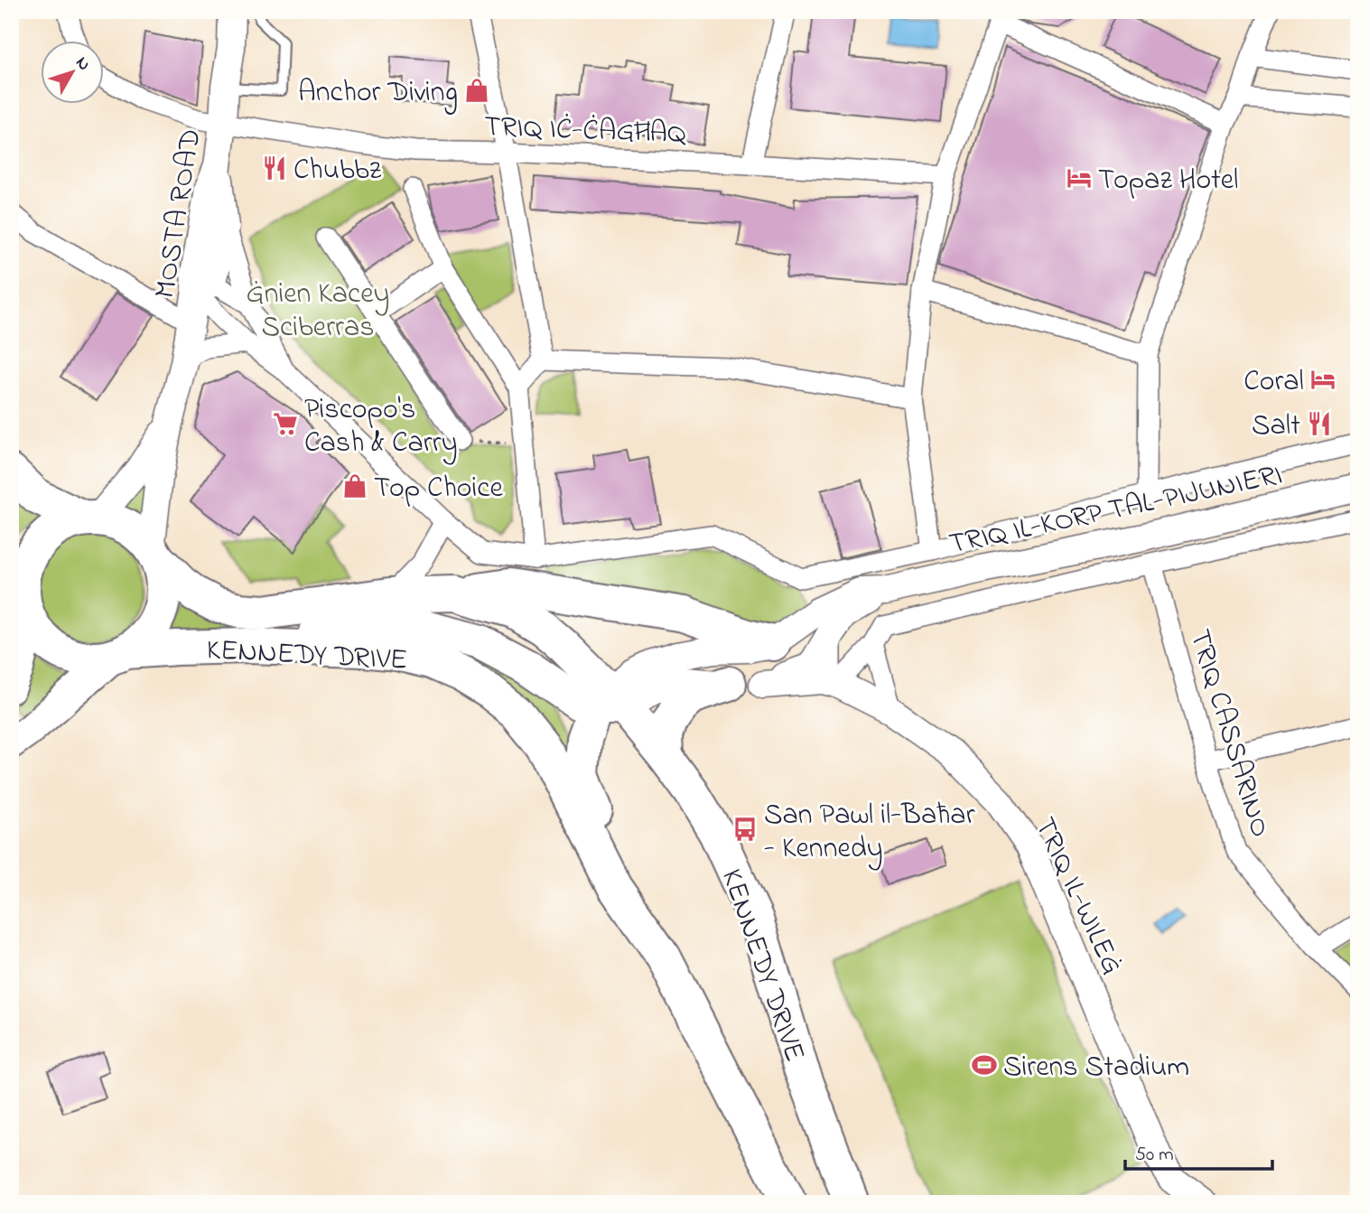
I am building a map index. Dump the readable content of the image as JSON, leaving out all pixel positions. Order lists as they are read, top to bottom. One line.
{"streets":{"highway":["KENNEDY DRIVE"],"street":["TRIQ IĊ-ĊAGĦAQ","MOSTA ROAD","TRIQ IL-KORP TAL-PIJUNIERI","TRIQ CASSARINO","TRIQ IL-WILEĠ"]},"crossings":[["TRIQ IĊ-ĊAGĦAQ","MOSTA ROAD"],["MOSTA ROAD","KENNEDY DRIVE"],["TRIQ IL-KORP TAL-PIJUNIERI","TRIQ IL-WILEĠ"]],"parks":["Ġnien Kacey Sciberras"],"places":{"shop":["Anchor Diving","Top Choice"],"restaurant":["Chubbz","Salt"],"hotel":["Topaz Hotel","Coral"],"supermarket":["Piscopo's Cash & Carry"],"bus stop":["San Pawl il-Baħar - Kennedy"],"sports":["Sirens Stadium"]},"scale_bar":"50 m","north":"top right"}
